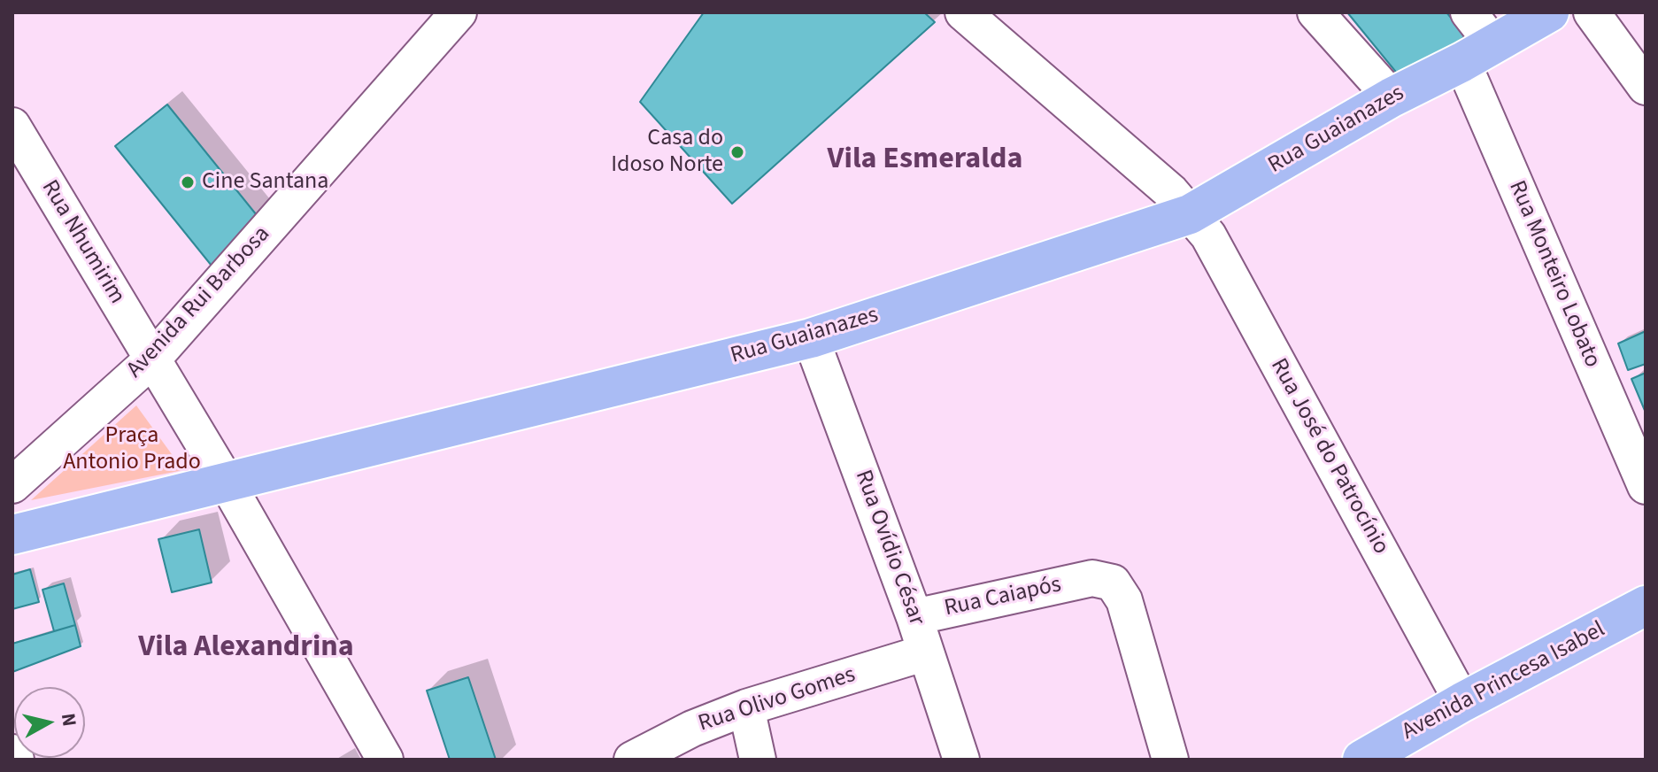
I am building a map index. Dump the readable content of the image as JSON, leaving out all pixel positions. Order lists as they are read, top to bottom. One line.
{"streets":{"main road":["Rua Guaianazes","Avenida Princesa Isabel"],"street":["Rua Nhumirim","Rua Monteiro Lobato","Avenida Rui Barbosa","Rua José do Patrocínio","Rua Ovídio César","Rua Caiapós","Rua Olivo Gomes"]},"crossings":[["Rua Guaianazes","Rua Nhumirim"],["Rua Guaianazes","Rua Monteiro Lobato"],["Rua Guaianazes","Rua José do Patrocínio"],["Rua Guaianazes","Rua Ovídio César"],["Rua Nhumirim","Avenida Rui Barbosa"],["Rua José do Patrocínio","Avenida Princesa Isabel"],["Rua Ovídio César","Rua Caiapós"],["Rua Ovídio César","Rua Olivo Gomes"]],"districts":["Vila Esmeralda","Vila Alexandrina"],"parks":["Praça Antonio Prado"],"places":["Casa do Idoso Norte","Cine Santana"],"north":"right"}
